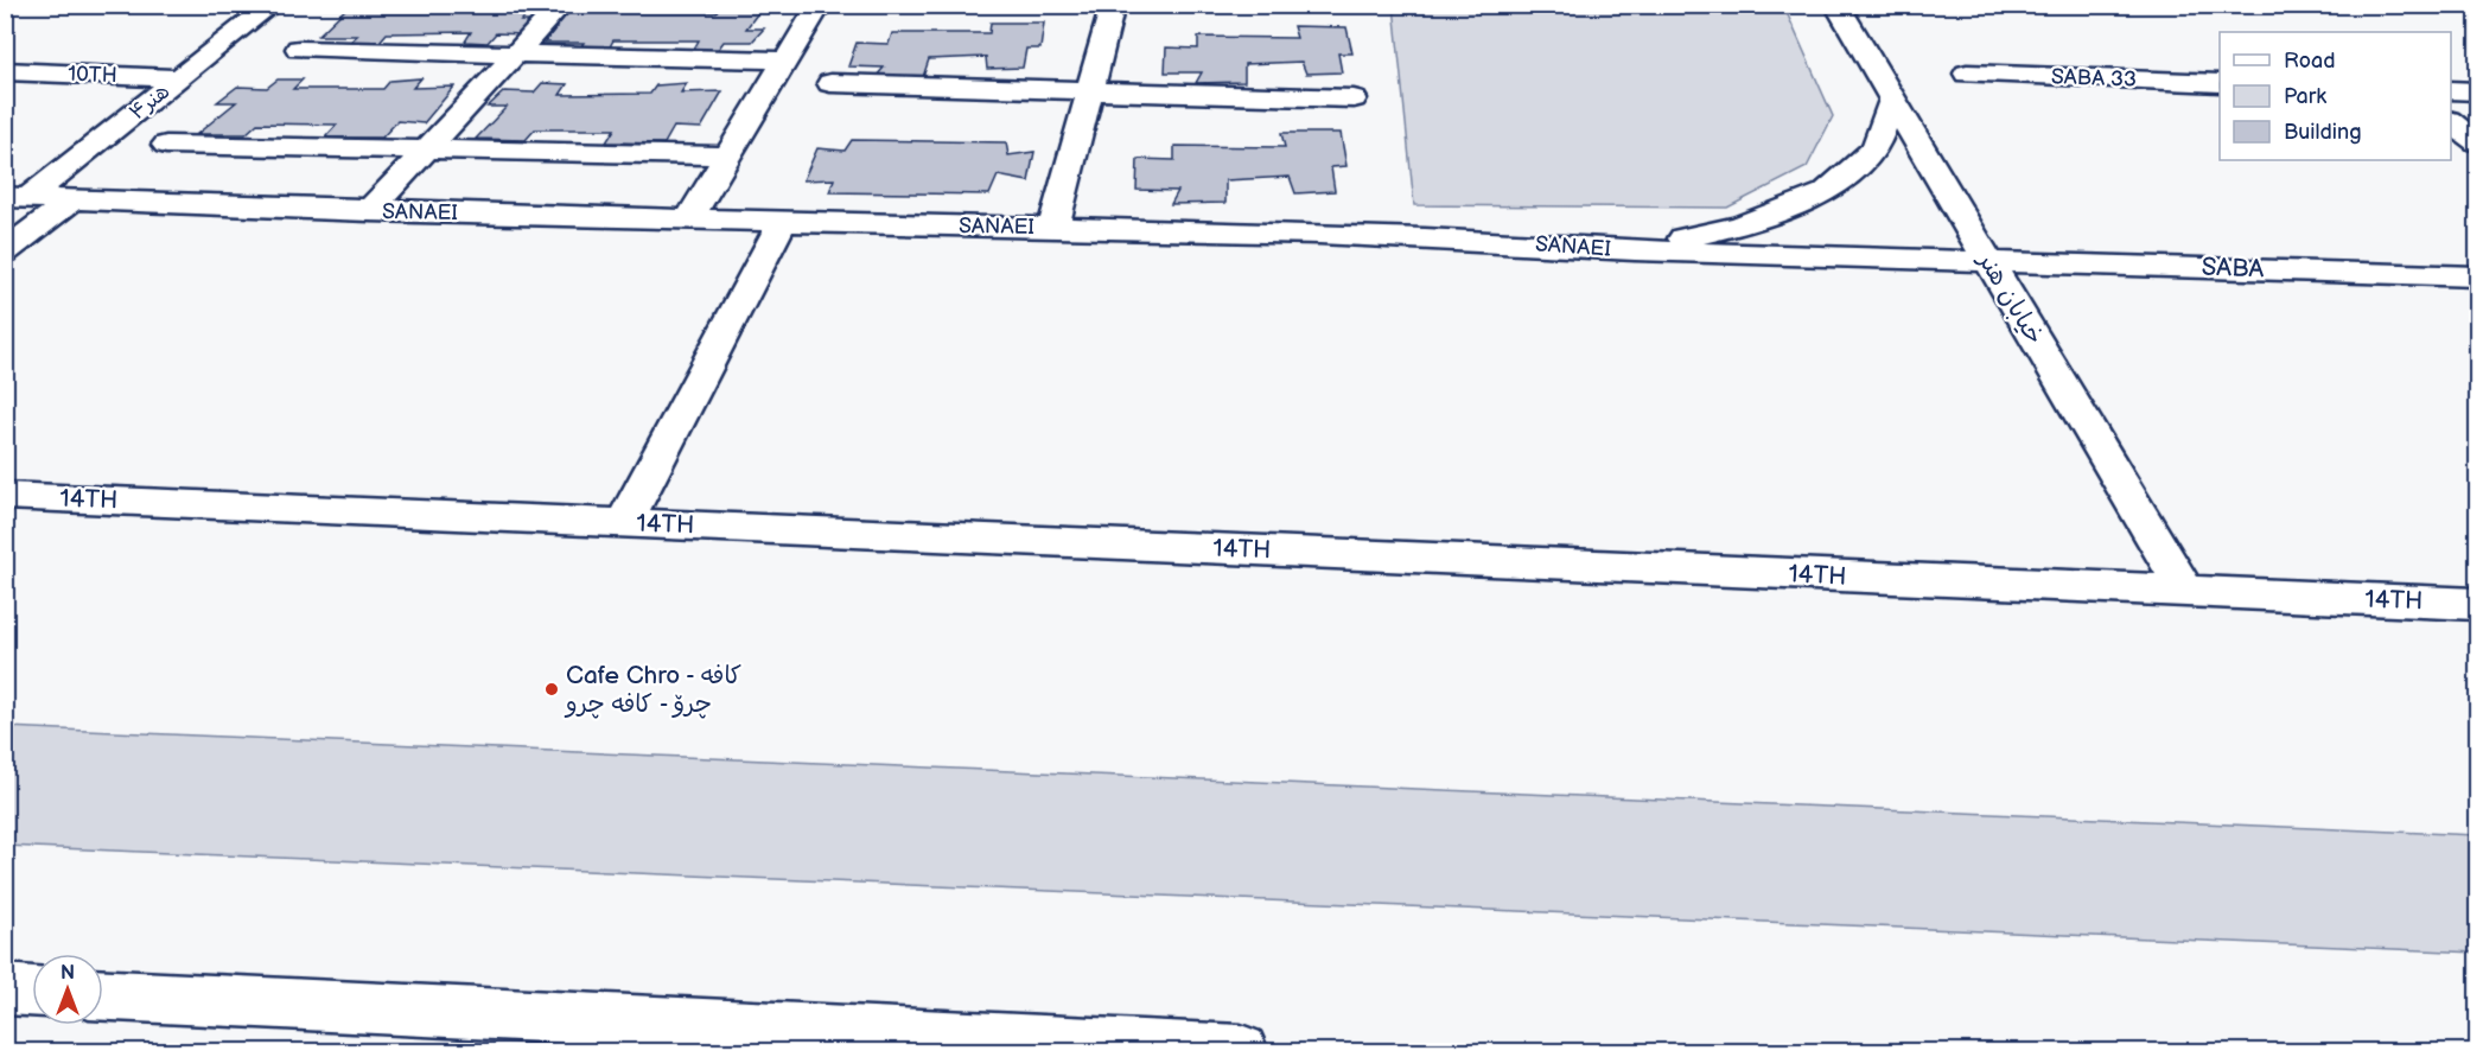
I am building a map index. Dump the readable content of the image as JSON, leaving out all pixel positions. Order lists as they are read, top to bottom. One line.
{"streets":{"street":["10TH","SABA 33","هنر۴","SANAEI","SABA","خیابان هنر","14TH"]},"crossings":[["10TH","هنر۴"],["هنر۴","SANAEI"],["SANAEI","SABA"],["SANAEI","خیابان هنر"],["SABA","خیابان هنر"],["خیابان هنر","14TH"]],"places":["Cafe Chro - کافە چرۆ - کافه چرو"],"legend":["Road","Park","Building"],"north":"top"}
